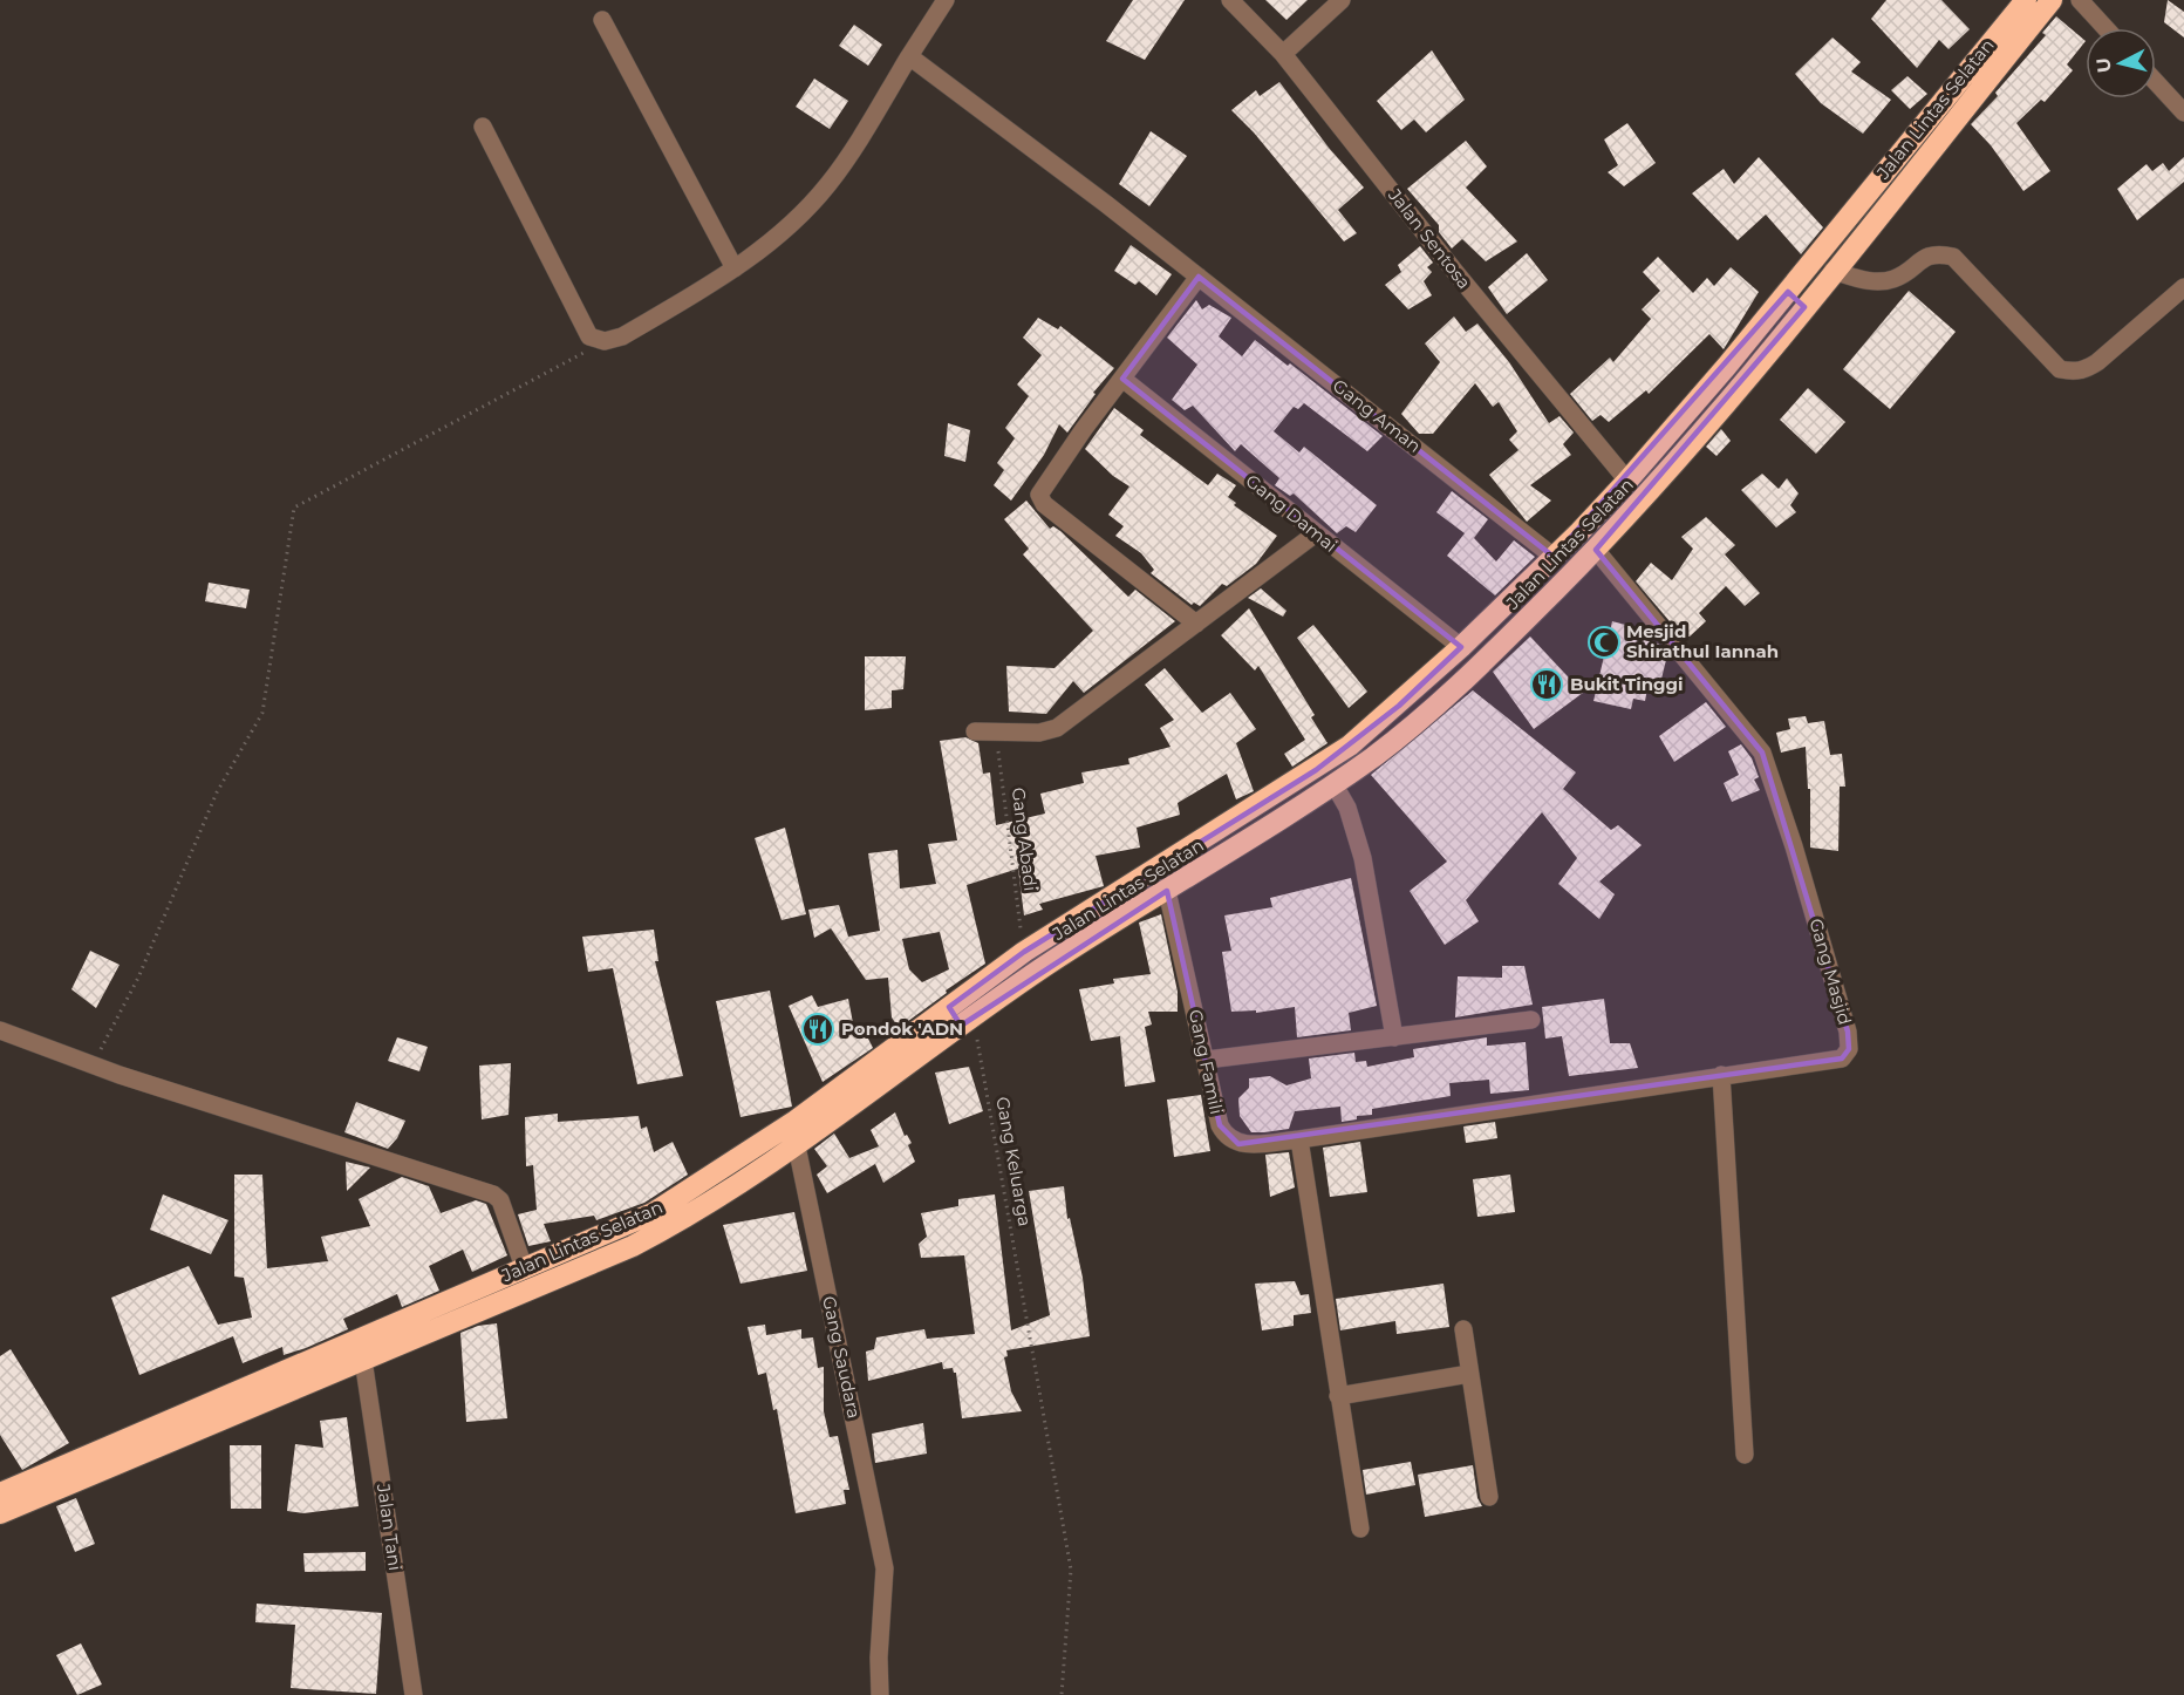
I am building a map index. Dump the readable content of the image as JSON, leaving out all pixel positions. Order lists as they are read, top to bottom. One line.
{"streets":{"highway":["Jalan Lintas Selatan"],"street":["Jalan Sentosa","Gang Aman","Gang Damai","Gang Masjid","Gang Famili","Gang Saudara","Jalan Tani"],"path":["Gang Abadi","Gang Keluarga"]},"crossings":[["Jalan Lintas Selatan","Jalan Sentosa"],["Jalan Lintas Selatan","Gang Aman"],["Jalan Lintas Selatan","Gang Damai"],["Jalan Lintas Selatan","Gang Abadi"],["Jalan Lintas Selatan","Gang Masjid"],["Jalan Lintas Selatan","Gang Famili"],["Jalan Lintas Selatan","Gang Keluarga"],["Jalan Lintas Selatan","Gang Saudara"],["Jalan Lintas Selatan","Jalan Tani"],["Gang Masjid","Gang Famili"]],"places":{"mosque":["Mesjid Shirathul Iannah"],"restaurant":["Bukit Tinggi","Pondok 'ADN"]},"north":"left"}
